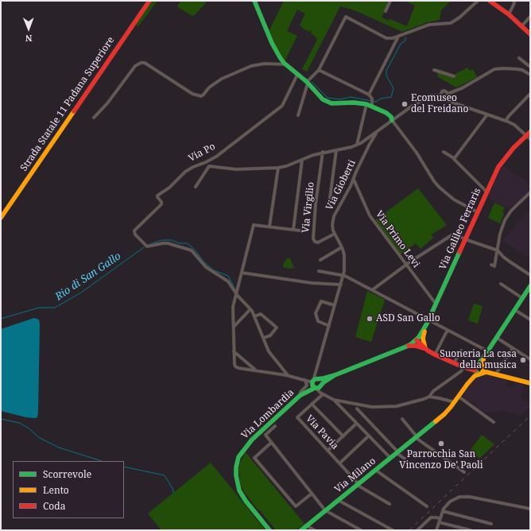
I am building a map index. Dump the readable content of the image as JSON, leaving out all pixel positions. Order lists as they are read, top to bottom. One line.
{"streets":{"main road":["Strada Statale 11 Padana Superiore","Via Galileo Ferraris","Via Lombardia","Via Milano"],"street":["Via Po","Via Gioberti","Via Virgilio","Via Primo Levi","Via Pavia"]},"crossings":[["Via Gioberti","Via Virgilio"],["Via Gioberti","Via Primo Levi"],["Via Gioberti","Via Lombardia"],["Via Galileo Ferraris","Via Primo Levi"],["Via Pavia","Via Milano"]],"water":["Rio di San Gallo"],"places":["Ecomuseo del Freidano","ASD San Gallo","Suoneria La casa della musica","Parrocchia San Vincenzo De' Paoli"],"legend":["Scorrevole","Lento","Coda"],"north":"bottom"}
